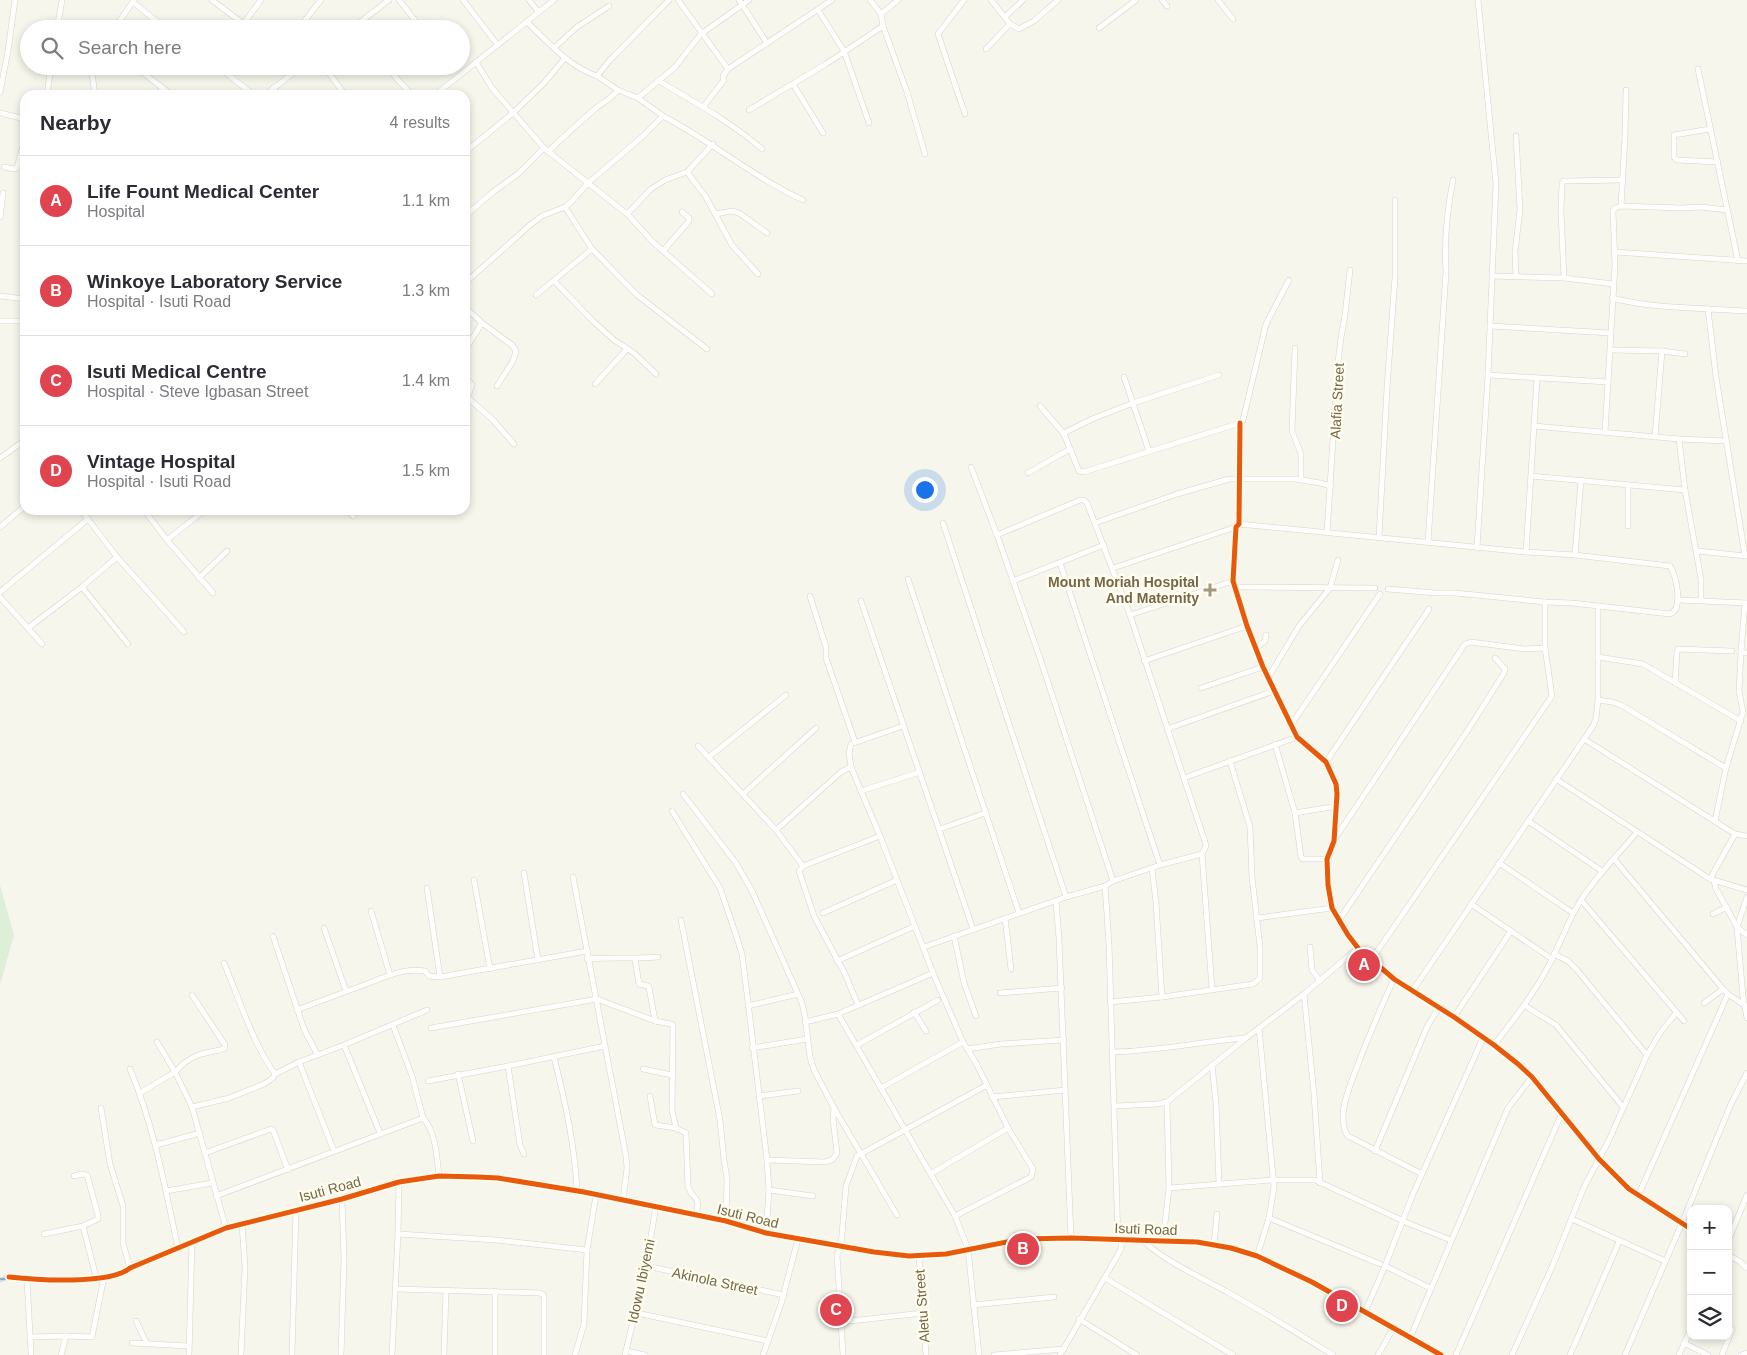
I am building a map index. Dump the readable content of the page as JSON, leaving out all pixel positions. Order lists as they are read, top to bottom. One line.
{"streets":{"street":["Alafia Street","Isuti Road","Idowu Ibiyemi","Akinola Street","Aletu Street"]},"crossings":[["Isuti Road","Idowu Ibiyemi"],["Isuti Road","Aletu Street"],["Idowu Ibiyemi","Akinola Street"]],"places":{"health":["Mount Moriah Hospital And Maternity"]},"page":{"search":"Search here","heading":["Nearby","4 results"],"list":[{"mark":"A","name":"Life Fount Medical Center","note":"Hospital","value":"1.1 km"},{"mark":"B","name":"Winkoye Laboratory Service","note":"Hospital · Isuti Road","value":"1.3 km"},{"mark":"C","name":"Isuti Medical Centre","note":"Hospital · Steve Igbasan Street","value":"1.4 km"},{"mark":"D","name":"Vintage Hospital","note":"Hospital · Isuti Road","value":"1.5 km"}],"pins":["A","B","D","C"],"map_buttons":["+","−"]}}
